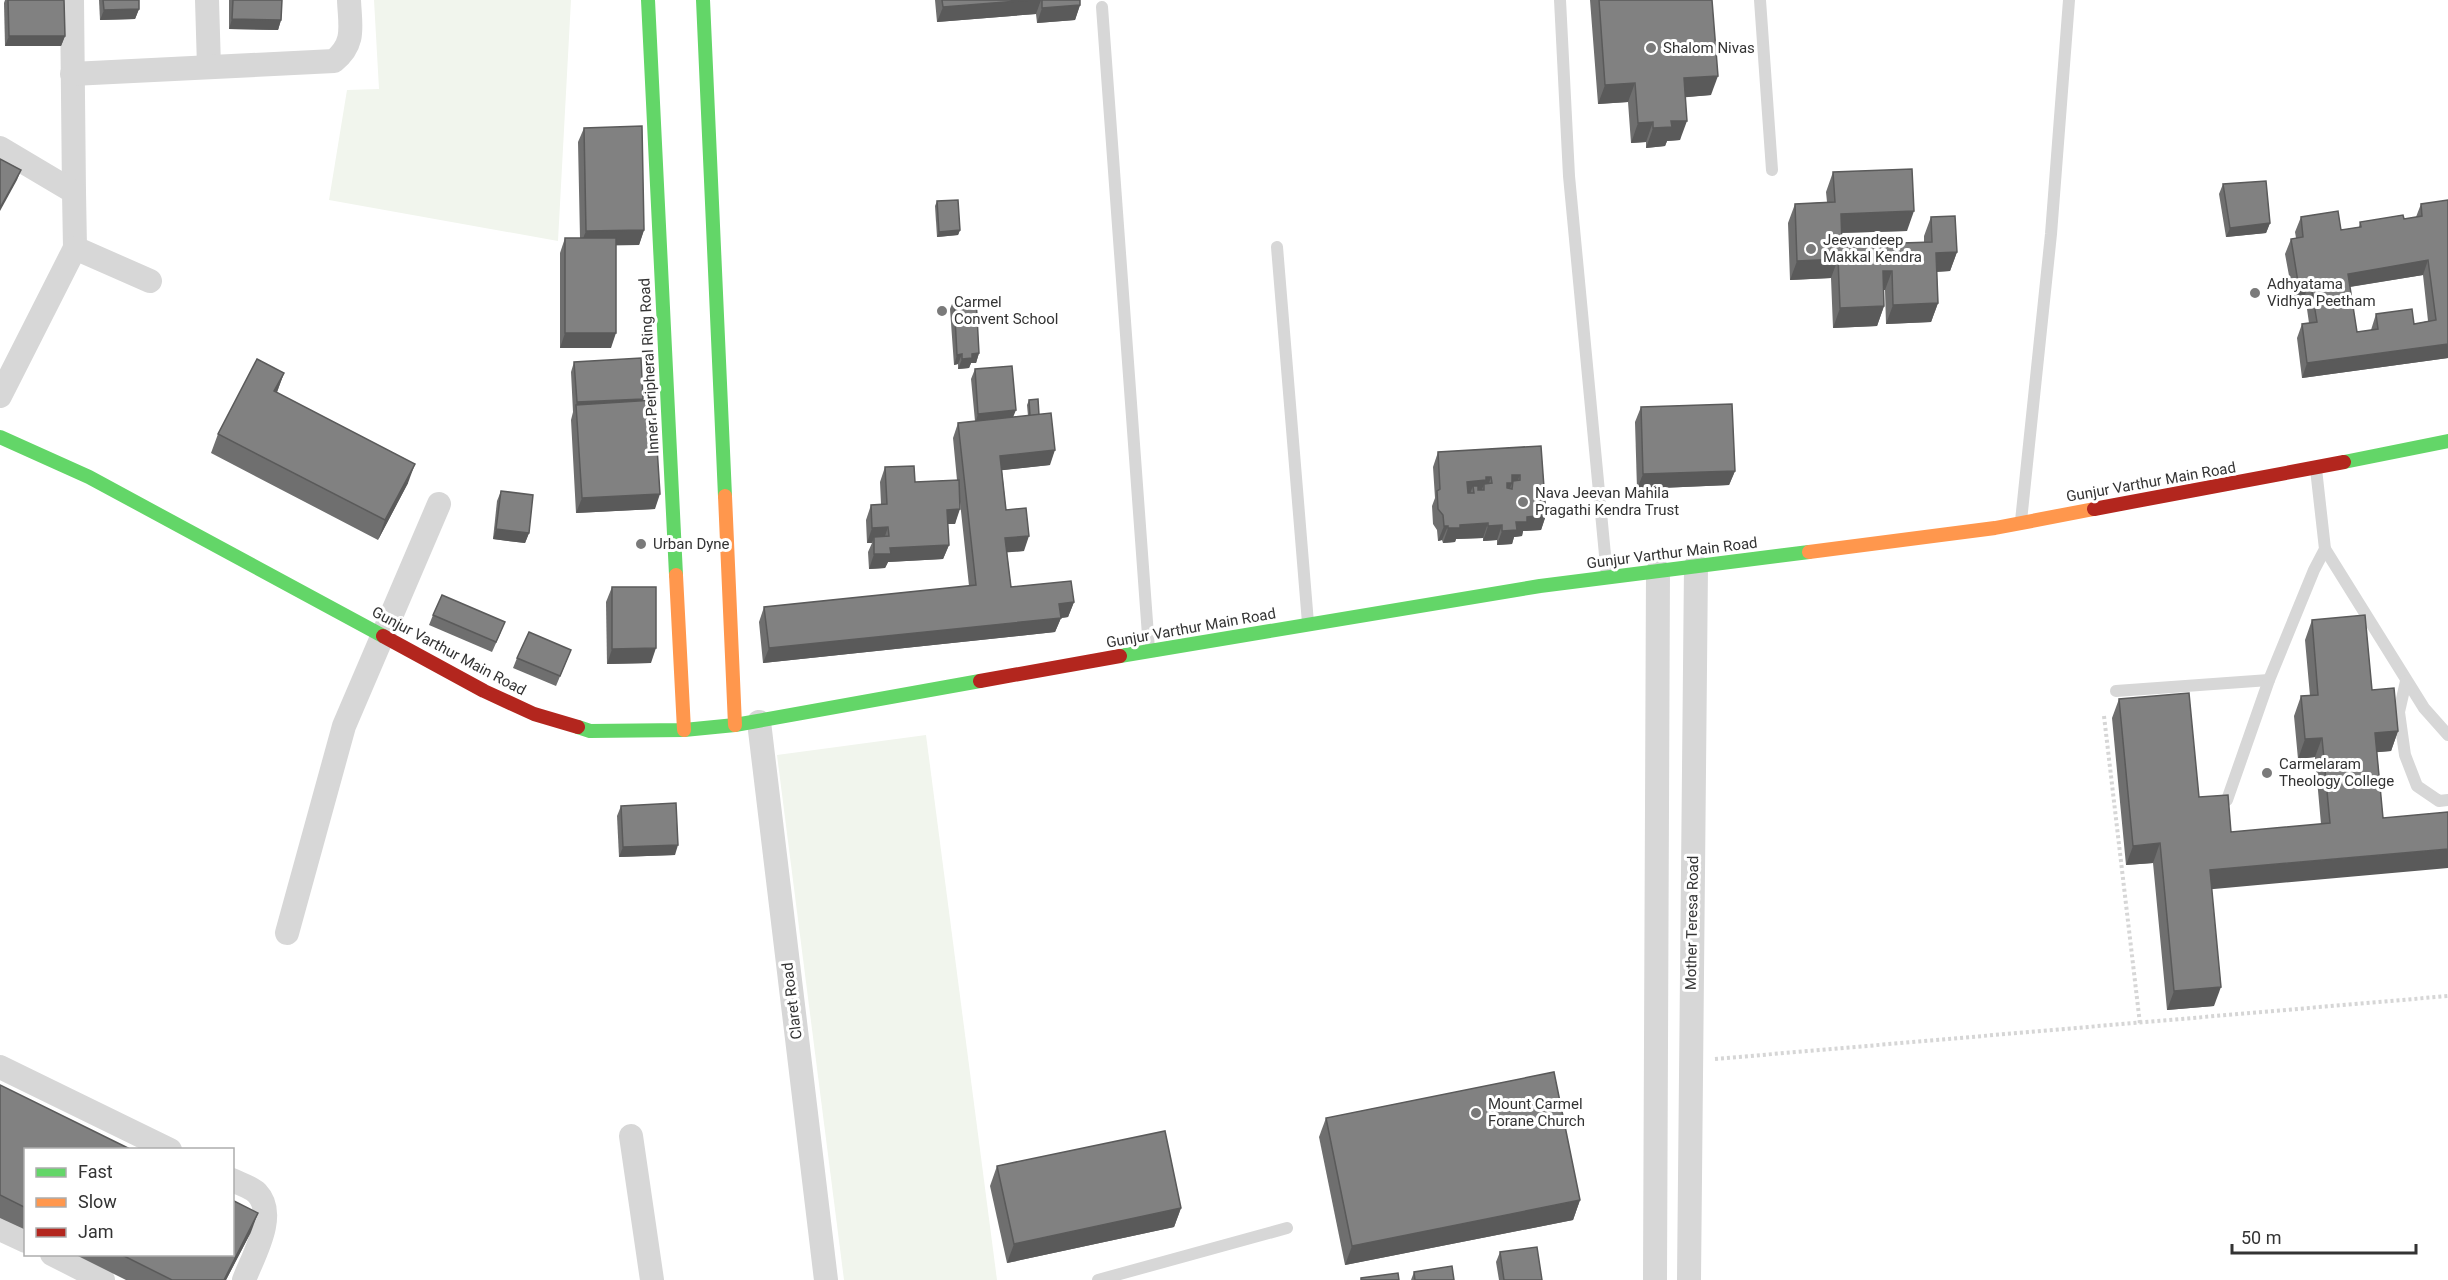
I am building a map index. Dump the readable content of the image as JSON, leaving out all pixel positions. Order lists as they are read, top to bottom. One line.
{"streets":{"main road":["Inner Peripheral Ring Road","Gunjur Varthur Main Road"],"street":["Mother Teresa Road","Claret Road"]},"crossings":[["Inner Peripheral Ring Road","Gunjur Varthur Main Road"],["Gunjur Varthur Main Road","Mother Teresa Road"],["Gunjur Varthur Main Road","Claret Road"]],"places":["Shalom Nivas","Jeevandeep Makkal Kendra","Adhyatama Vidhya Peetham","Carmel Convent School","Nava Jeevan Mahila Pragathi Kendra Trust","Urban Dyne","Carmelaram Theology College","Mount Carmel Forane Church"],"legend":["Fast","Slow","Jam"],"scale_bar":"50 m"}
